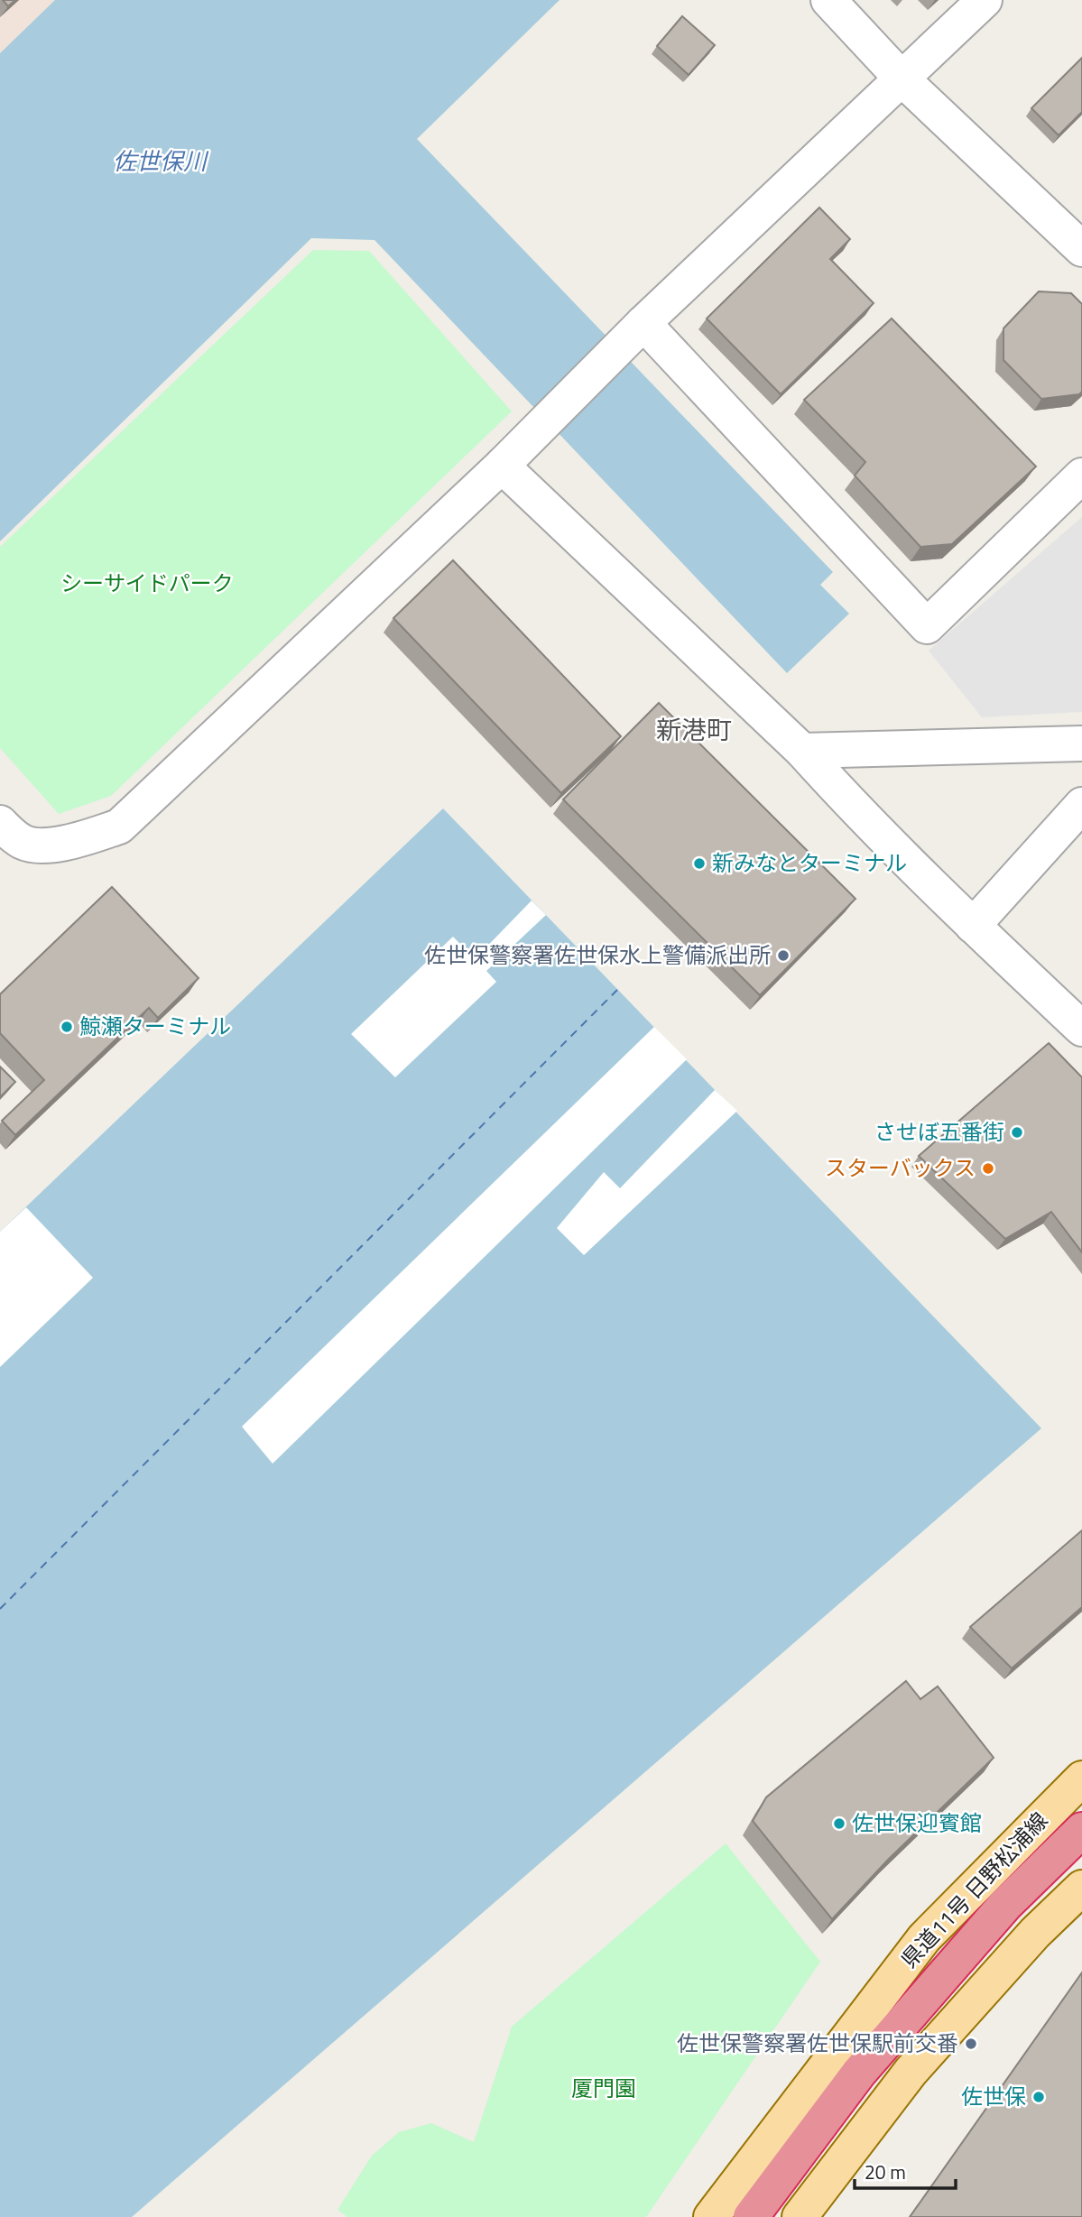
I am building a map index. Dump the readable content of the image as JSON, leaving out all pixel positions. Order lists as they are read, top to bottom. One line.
{"streets":{"main road":["県道11号 日野松浦線"]},"districts":["新港町"],"water":["佐世保川"],"parks":["シーサイドパーク","厦門園"],"places":["新みなとターミナル","佐世保警察署佐世保水上警備派出所","鯨瀬ターミナル","させぼ五番街","スターバックス","佐世保迎賓館","佐世保警察署佐世保駅前交番","佐世保"],"scale_bar":"20 m"}
